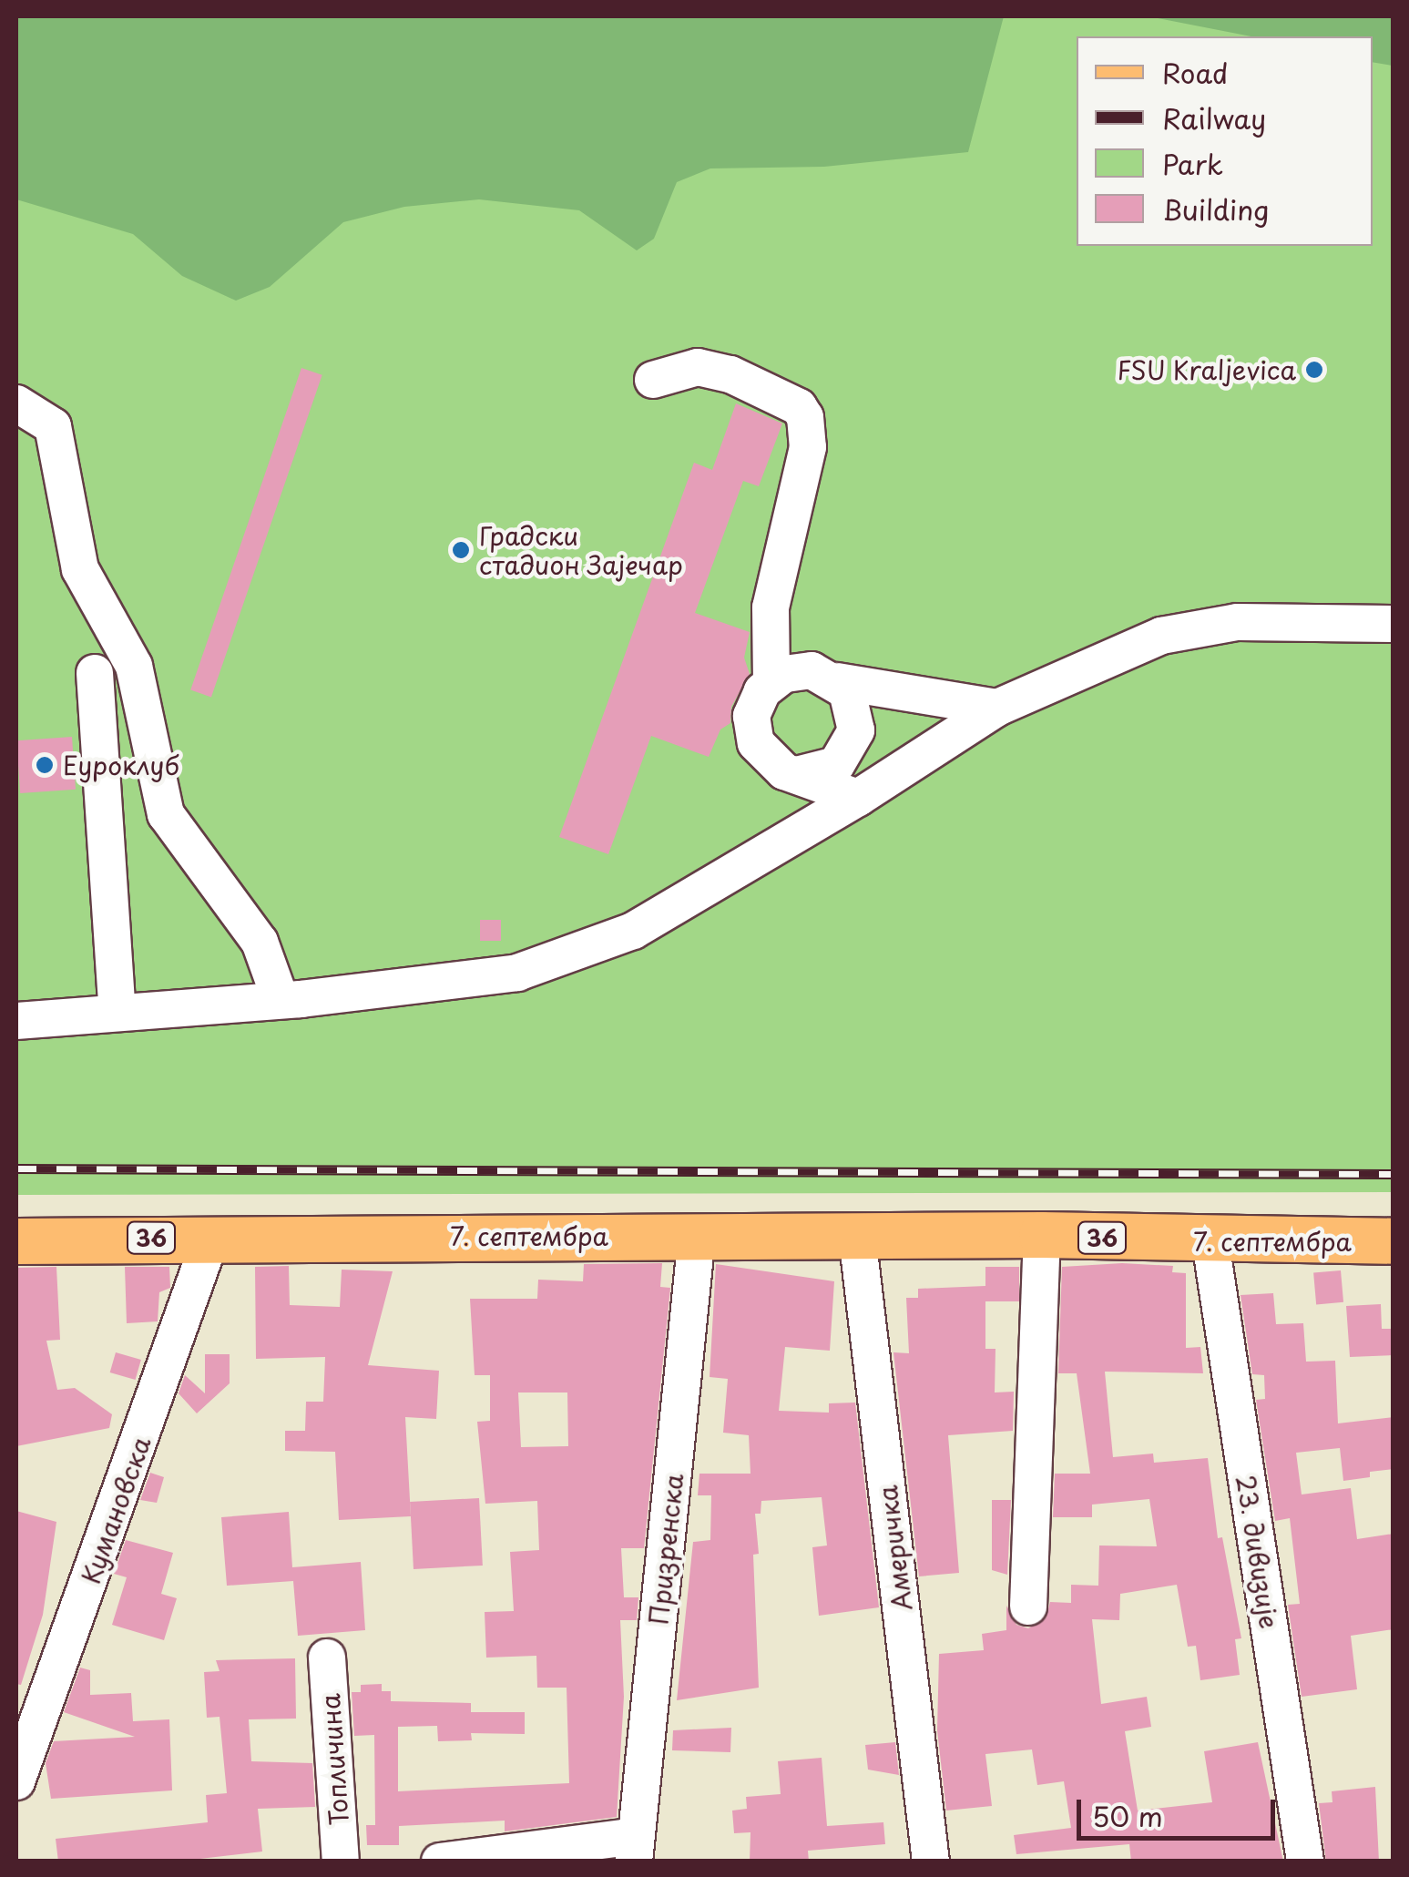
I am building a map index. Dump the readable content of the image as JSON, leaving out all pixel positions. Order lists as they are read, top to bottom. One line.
{"streets":{"main road":["7. септембра","36"],"street":["Кумановска","Америчка","Призренска","23. дивизије","Топличина"]},"crossings":[["7. септембра","Кумановска"],["7. септембра","Америчка"],["7. септембра","Призренска"],["7. септембра","23. дивизије"]],"places":["FSU Kraljevica","Градски стадион Зајечар","Еуроклуб"],"legend":["Road","Railway","Park","Building"],"scale_bar":"50 m"}
